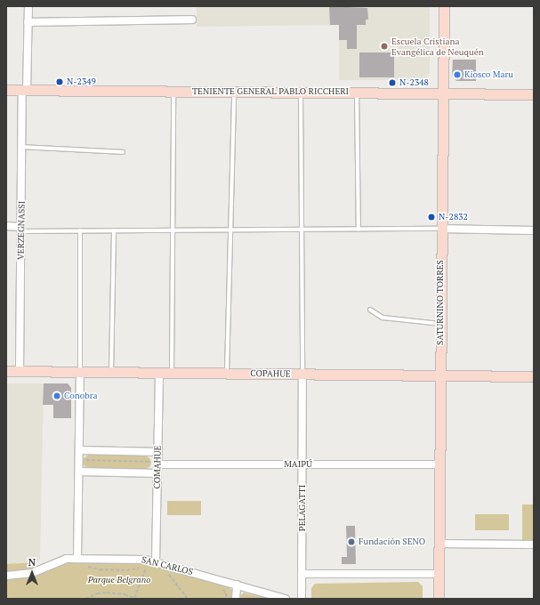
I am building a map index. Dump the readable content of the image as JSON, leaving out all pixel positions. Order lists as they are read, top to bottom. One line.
{"streets":{"street":["TENIENTE GENERAL PABLO RICCHERI","VERZEGNASSI","SATURNINO TORRES","COPAHUE","MAIPÚ","COMAHUE","PELAGATTI","SAN CARLOS"]},"crossings":[["TENIENTE GENERAL PABLO RICCHERI","VERZEGNASSI"],["TENIENTE GENERAL PABLO RICCHERI","SATURNINO TORRES"],["VERZEGNASSI","COPAHUE"],["SATURNINO TORRES","COPAHUE"],["SATURNINO TORRES","MAIPÚ"],["COPAHUE","COMAHUE"],["COPAHUE","PELAGATTI"],["MAIPÚ","COMAHUE"],["MAIPÚ","PELAGATTI"],["COMAHUE","SAN CARLOS"]],"parks":["Parque Belgrano"],"places":["Escuela Cristiana Evangélica de Neuquén","Kiosco Maru","N-2349","N-2348","N-2832","Conobra","Fundación SENO"],"north":"top"}
